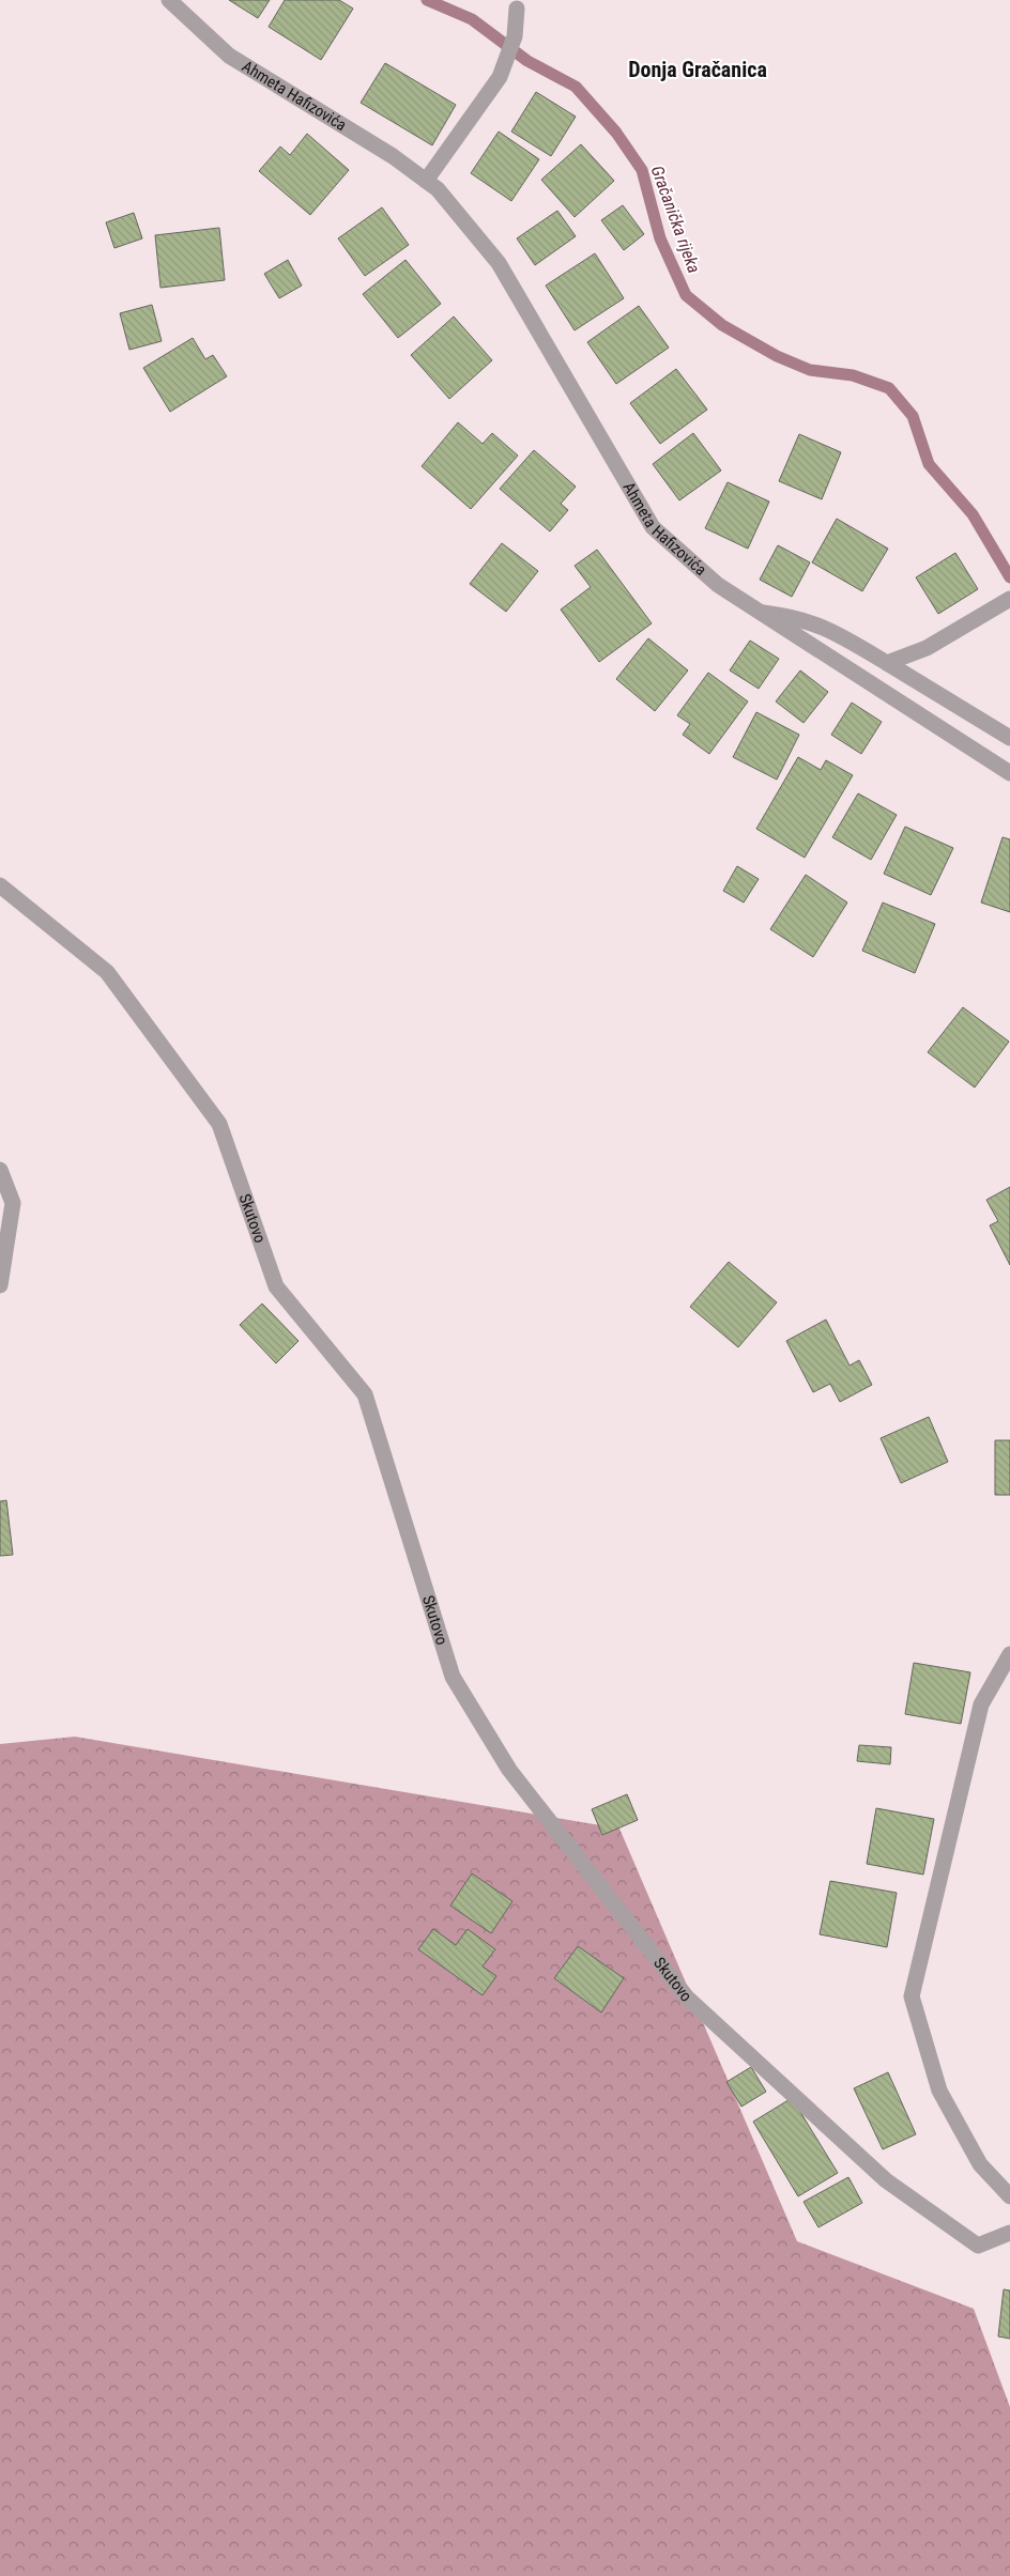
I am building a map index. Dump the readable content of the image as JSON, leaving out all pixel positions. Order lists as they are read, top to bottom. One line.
{"streets":{"street":["Ahmeta Hafizovića","Skutovo"]},"districts":["Donja Gračanica"],"water":["Gračanička rijeka"]}
